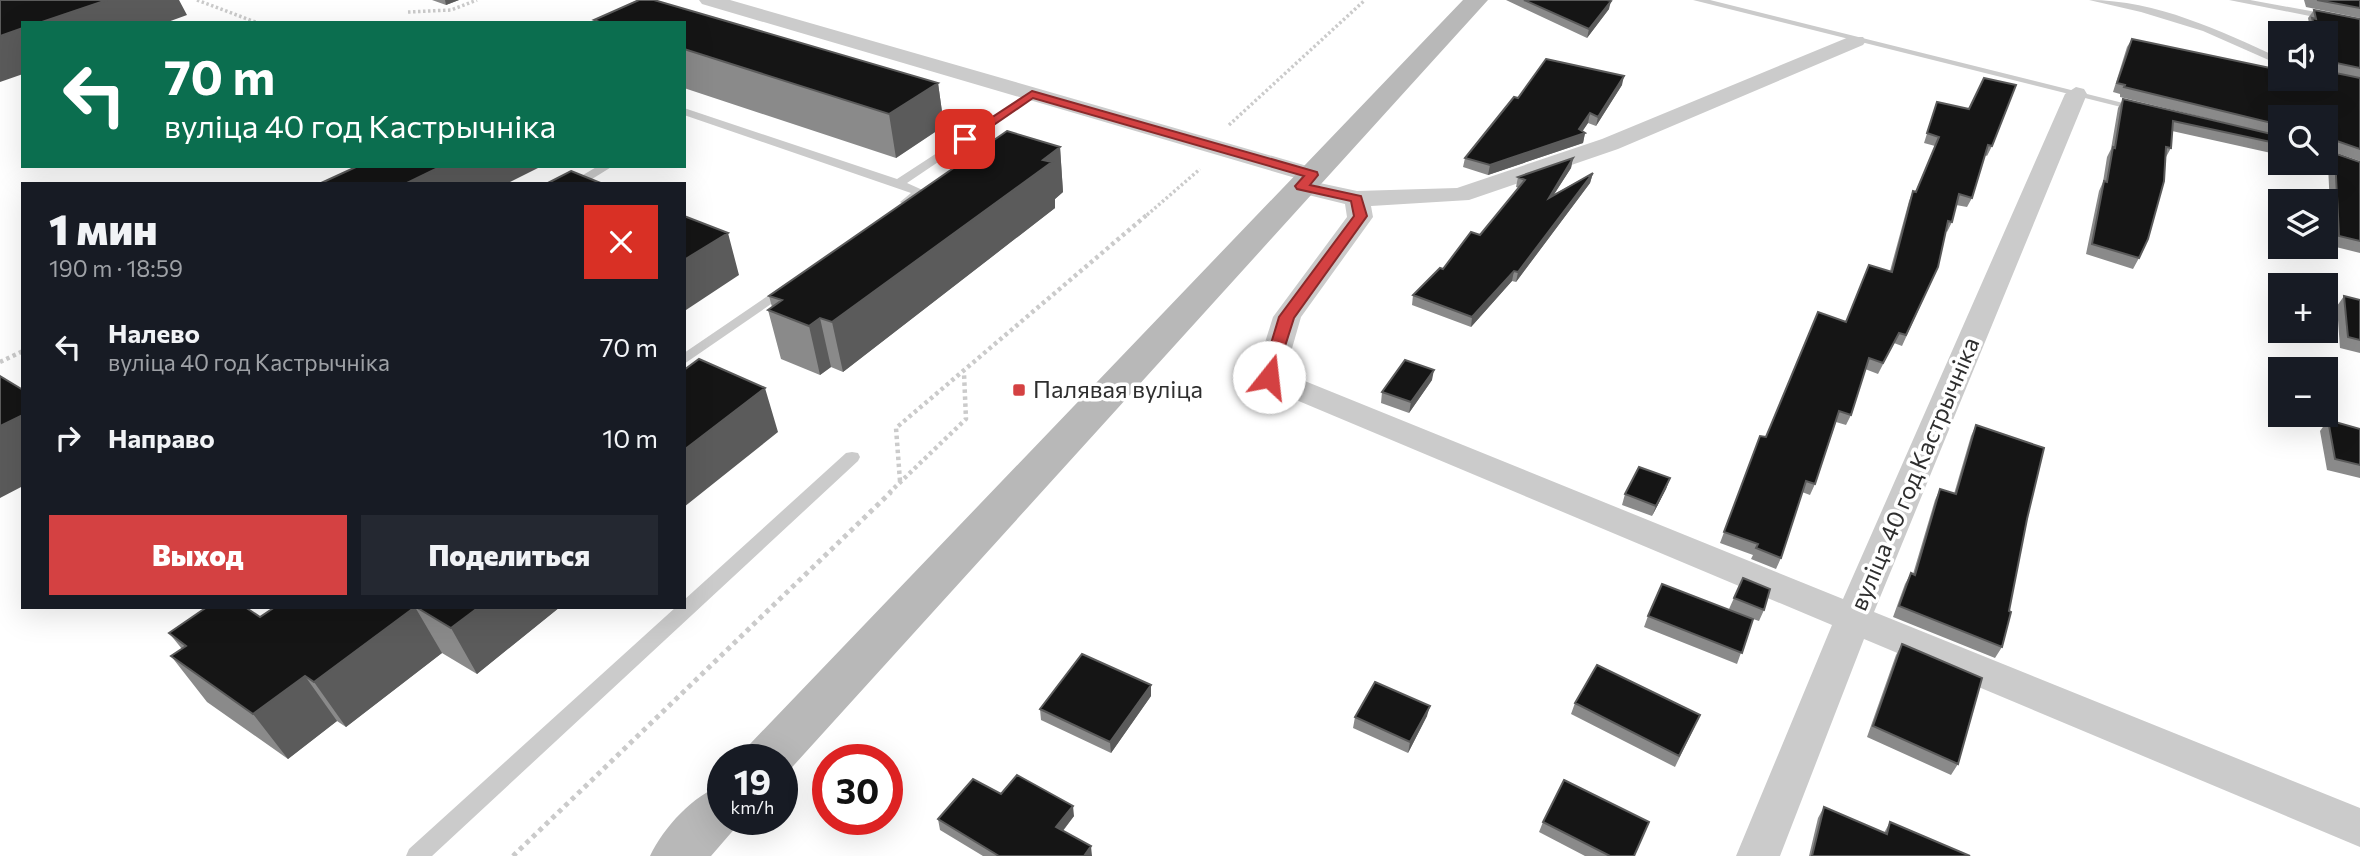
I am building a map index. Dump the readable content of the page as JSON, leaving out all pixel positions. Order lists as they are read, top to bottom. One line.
{"streets":{"street":["вуліца 40 год Кастрычніка"]},"places":{"transit":["Палявая вуліца"]},"page":{"map_buttons":["+","−"],"turn":["70 m","вуліца 40 год Кастрычніка"],"heading":["1 мин","190 m · 18:59"],"list":[{"name":"Налево","note":"вуліца 40 год Кастрычніка","value":"70 m"},{"name":"Направо","value":"10 m"}],"buttons":["Выход","Поделиться"],"speed":"19 km/h","limit":"30"}}
